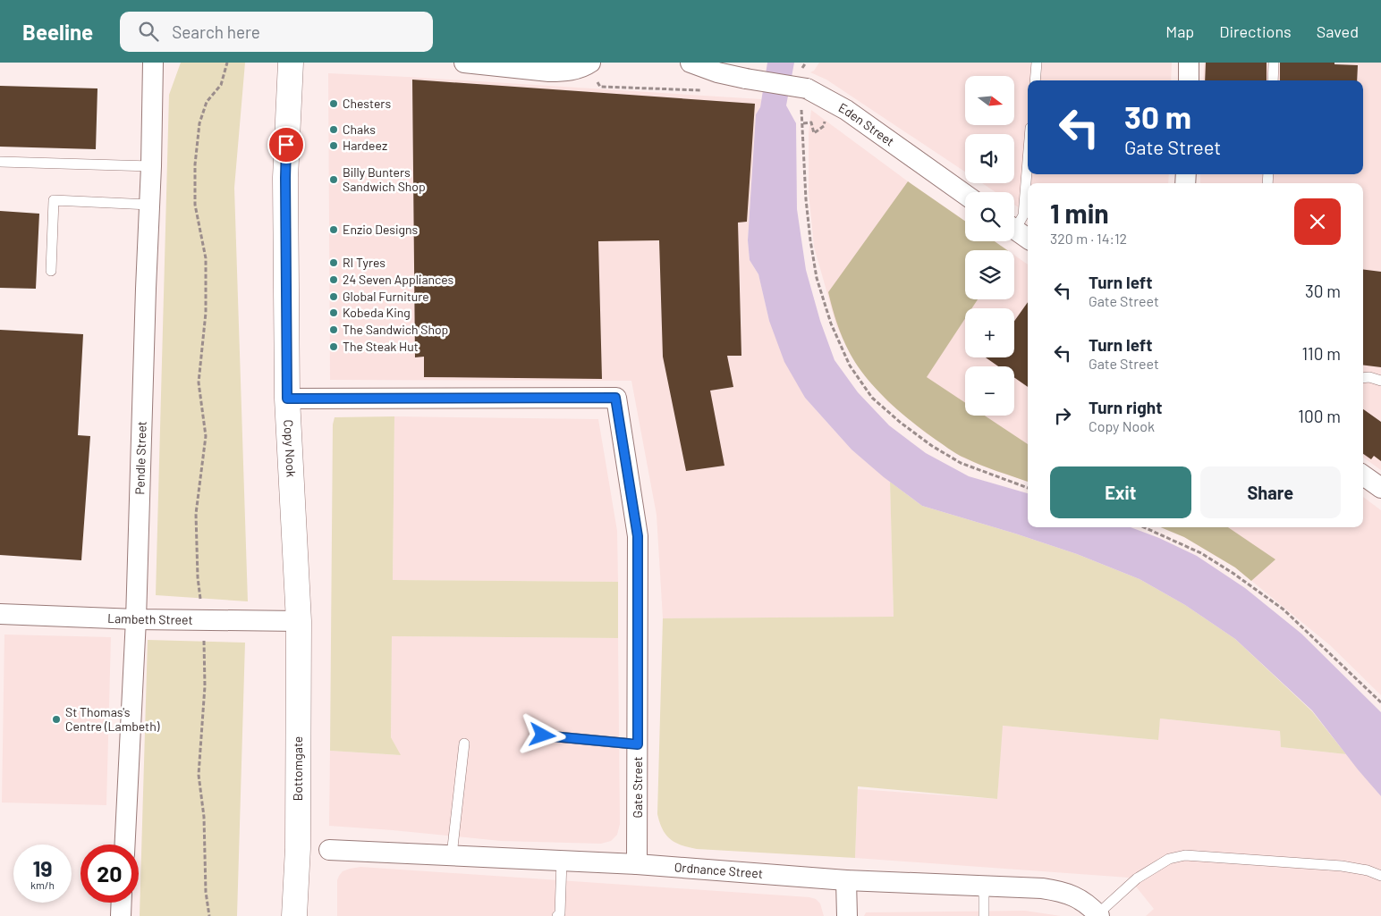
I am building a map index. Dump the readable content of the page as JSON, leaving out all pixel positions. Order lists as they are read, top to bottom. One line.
{"streets":{"highway":["Copy Nook","Bottomgate"],"street":["Eden Street","Pendle Street","Lambeth Street","Gate Street","Ordnance Street"]},"crossings":[["Copy Nook","Lambeth Street"],["Copy Nook","Bottomgate"],["Copy Nook","Gate Street"],["Pendle Street","Lambeth Street"],["Lambeth Street","Bottomgate"],["Gate Street","Ordnance Street"]],"places":["Chesters","Chaks","Hardeez","Billy Bunters Sandwich Shop","Enzio Designs","RI Tyres","24 Seven Appliances","Global Furniture","Kobeda King","The Sandwich Shop","The Steak Hut","St Thomas's Centre (Lambeth)"],"north":"right","page":{"header":"Beeline","search":"Search here","nav":["Map","Directions","Saved"],"map_buttons":["+","−"],"turn":["30 m","Gate Street"],"heading":["1 min","320 m · 14:12"],"list":[{"name":"Turn left","note":"Gate Street","value":"30 m"},{"name":"Turn left","note":"Gate Street","value":"110 m"},{"name":"Turn right","note":"Copy Nook","value":"100 m"}],"buttons":["Exit","Share"],"speed":"19 km/h","limit":"20"}}
